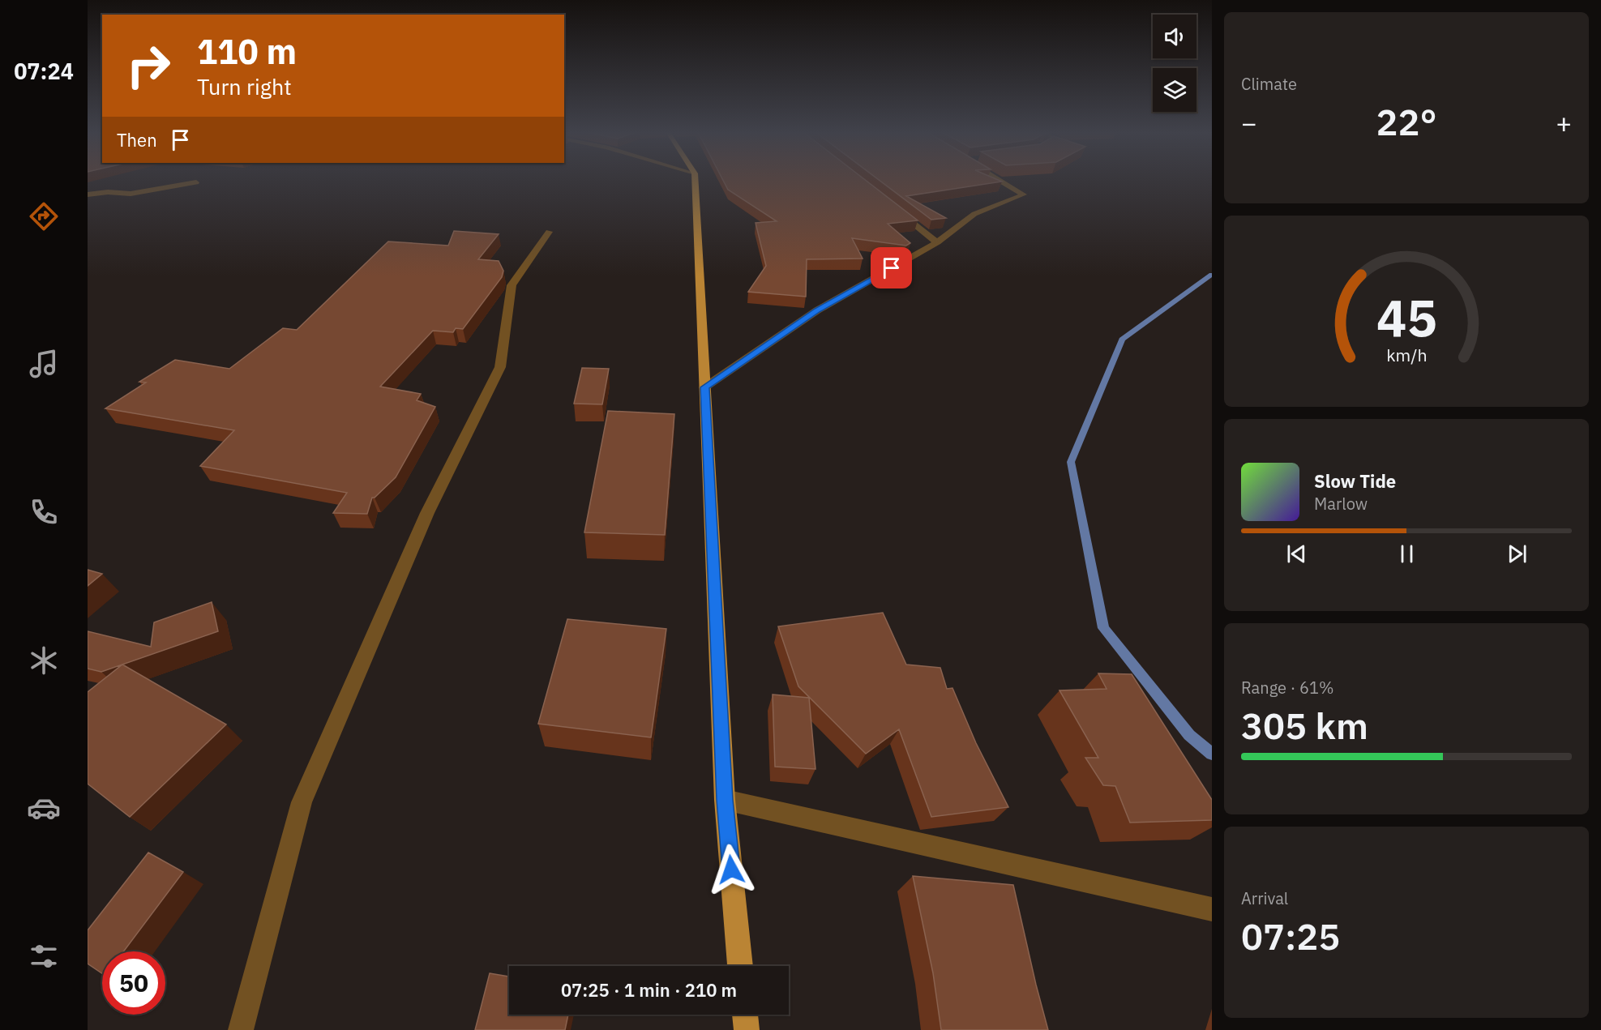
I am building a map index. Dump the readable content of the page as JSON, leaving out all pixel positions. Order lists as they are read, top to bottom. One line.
{"page":{"tabs":"07:24","tile":["Climate",["Range · 61%","305 km"],["Arrival","07:25"]],"turn":["110 m","Turn right"],"heat":["−","22°","+"],"then":"Then","song":["Slow Tide","Marlow"],"limit":"50","trip":"07:25 · 1 min · 210 m","gauge":["45","km/h"]}}
